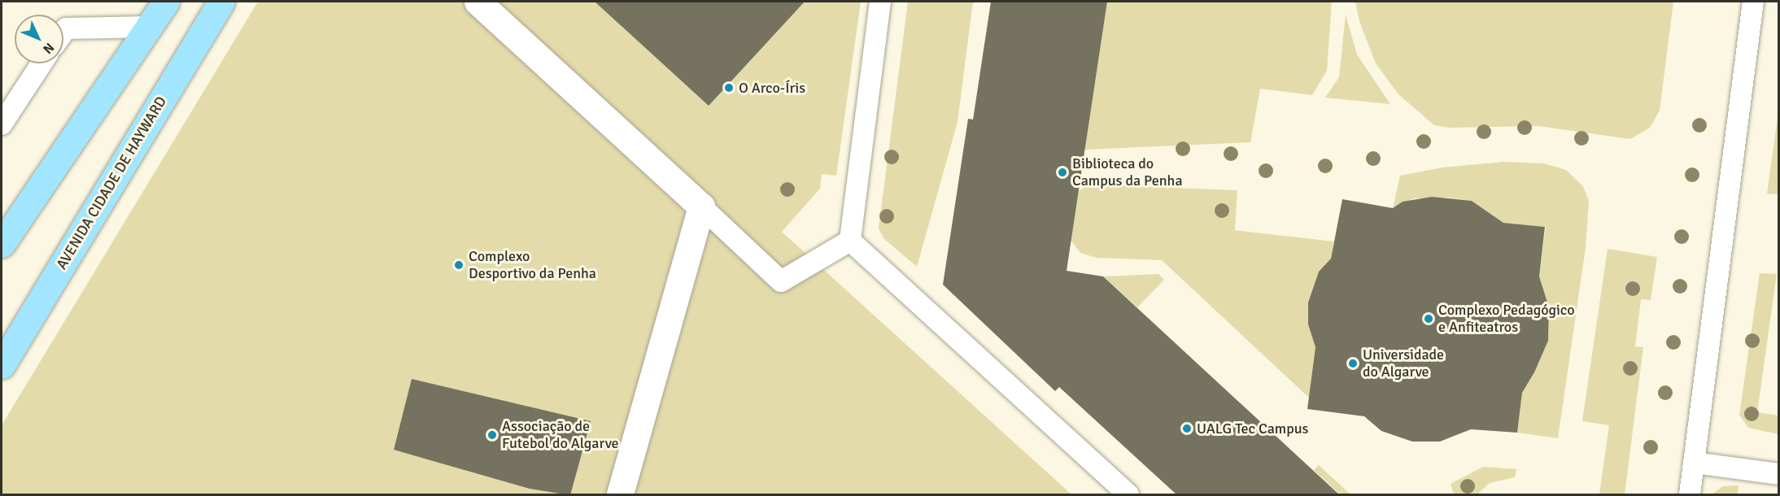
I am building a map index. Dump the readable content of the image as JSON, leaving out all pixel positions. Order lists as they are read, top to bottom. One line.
{"streets":{"main road":["AVENIDA CIDADE DE HAYWARD"]},"places":["O Arco-Íris","Biblioteca do Campus da Penha","Complexo Desportivo da Penha","Complexo Pedagógico e Anfiteatros","Universidade do Algarve","UALG Tec Campus","Associação de Futebol do Algarve"],"north":"bottom right"}
